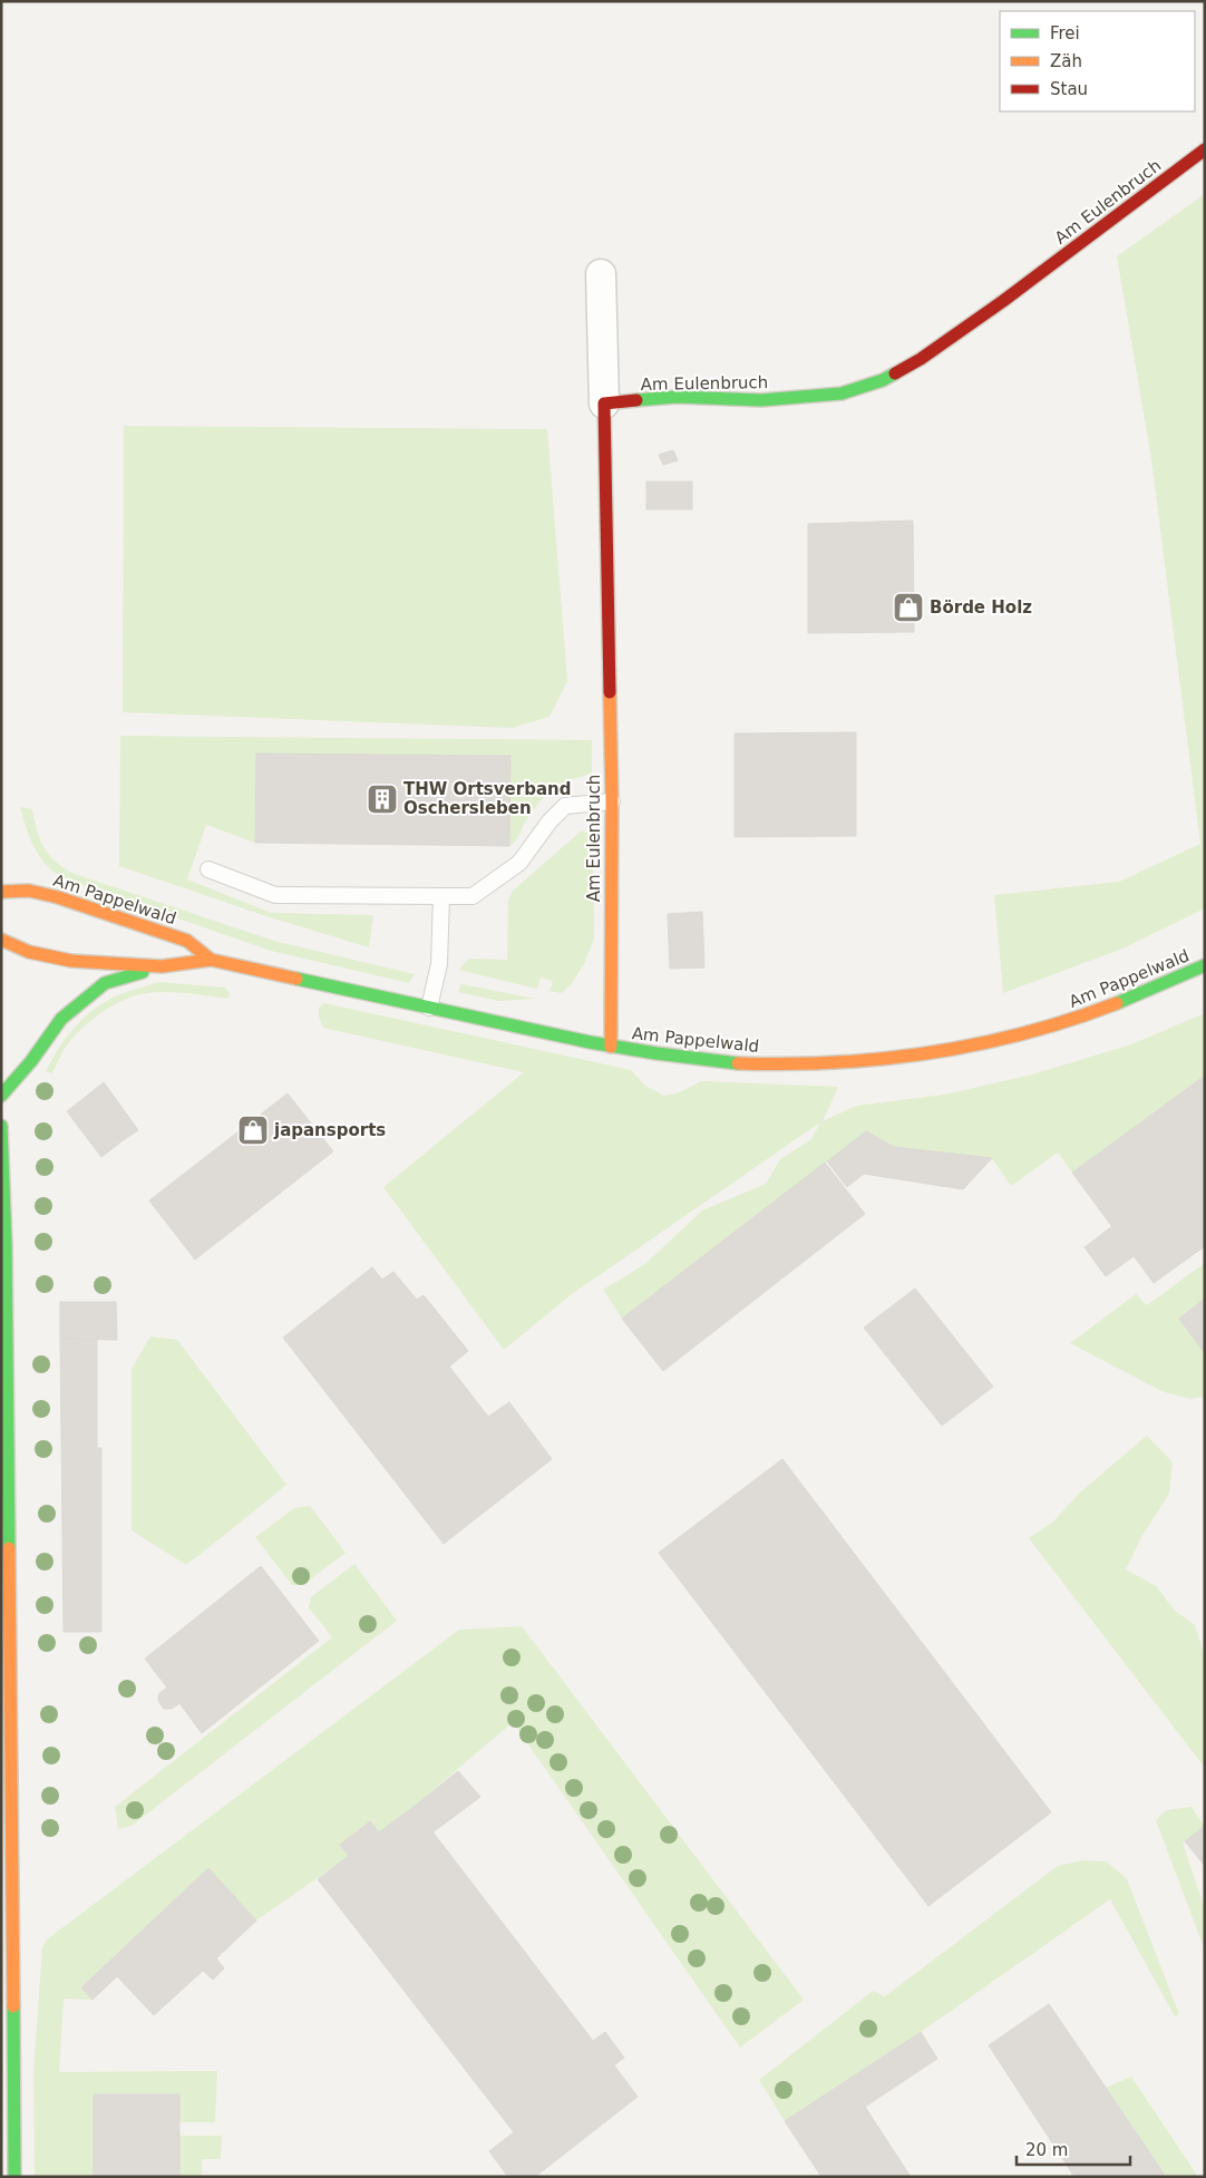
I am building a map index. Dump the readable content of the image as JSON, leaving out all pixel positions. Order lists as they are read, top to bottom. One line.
{"streets":{"street":["Am Eulenbruch","Am Pappelwald"]},"crossings":[["Am Eulenbruch","Am Pappelwald"]],"places":{"shop":["Börde Holz","japansports"],"building":["THW Ortsverband Oschersleben"]},"legend":["Frei","Zäh","Stau"],"scale_bar":"20 m"}
